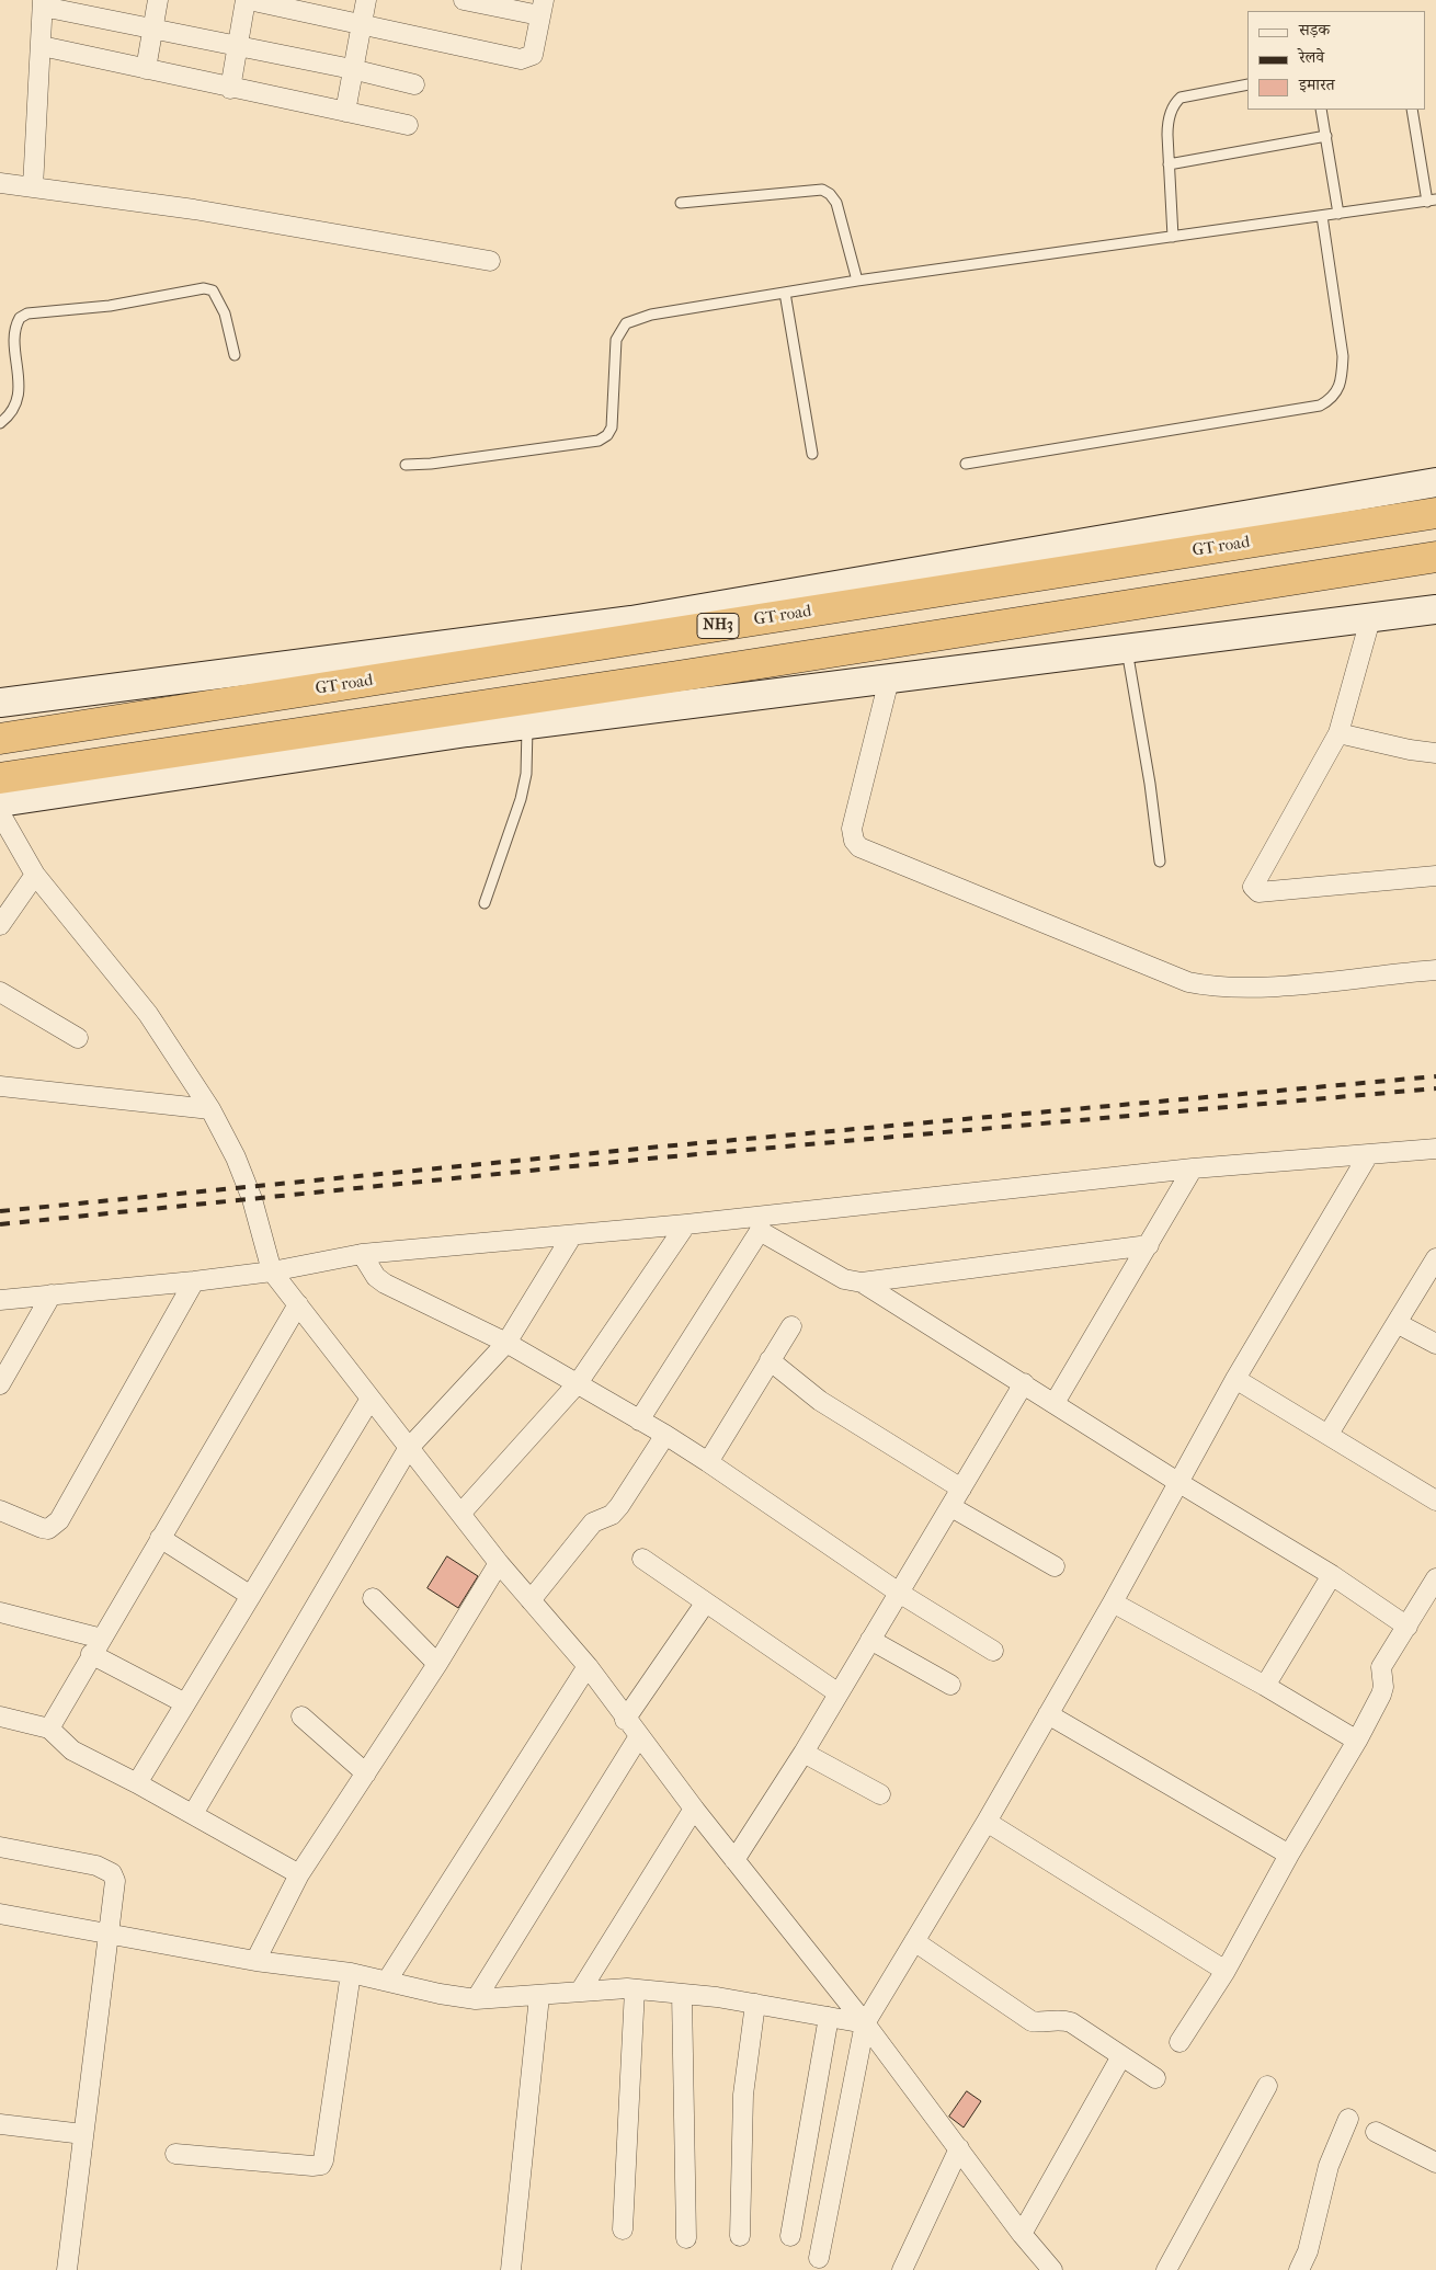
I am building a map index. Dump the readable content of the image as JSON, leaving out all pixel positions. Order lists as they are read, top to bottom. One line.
{"streets":{"highway":["GT road","NH3"]},"legend":["सड़क","रेलवे","इमारत"]}
